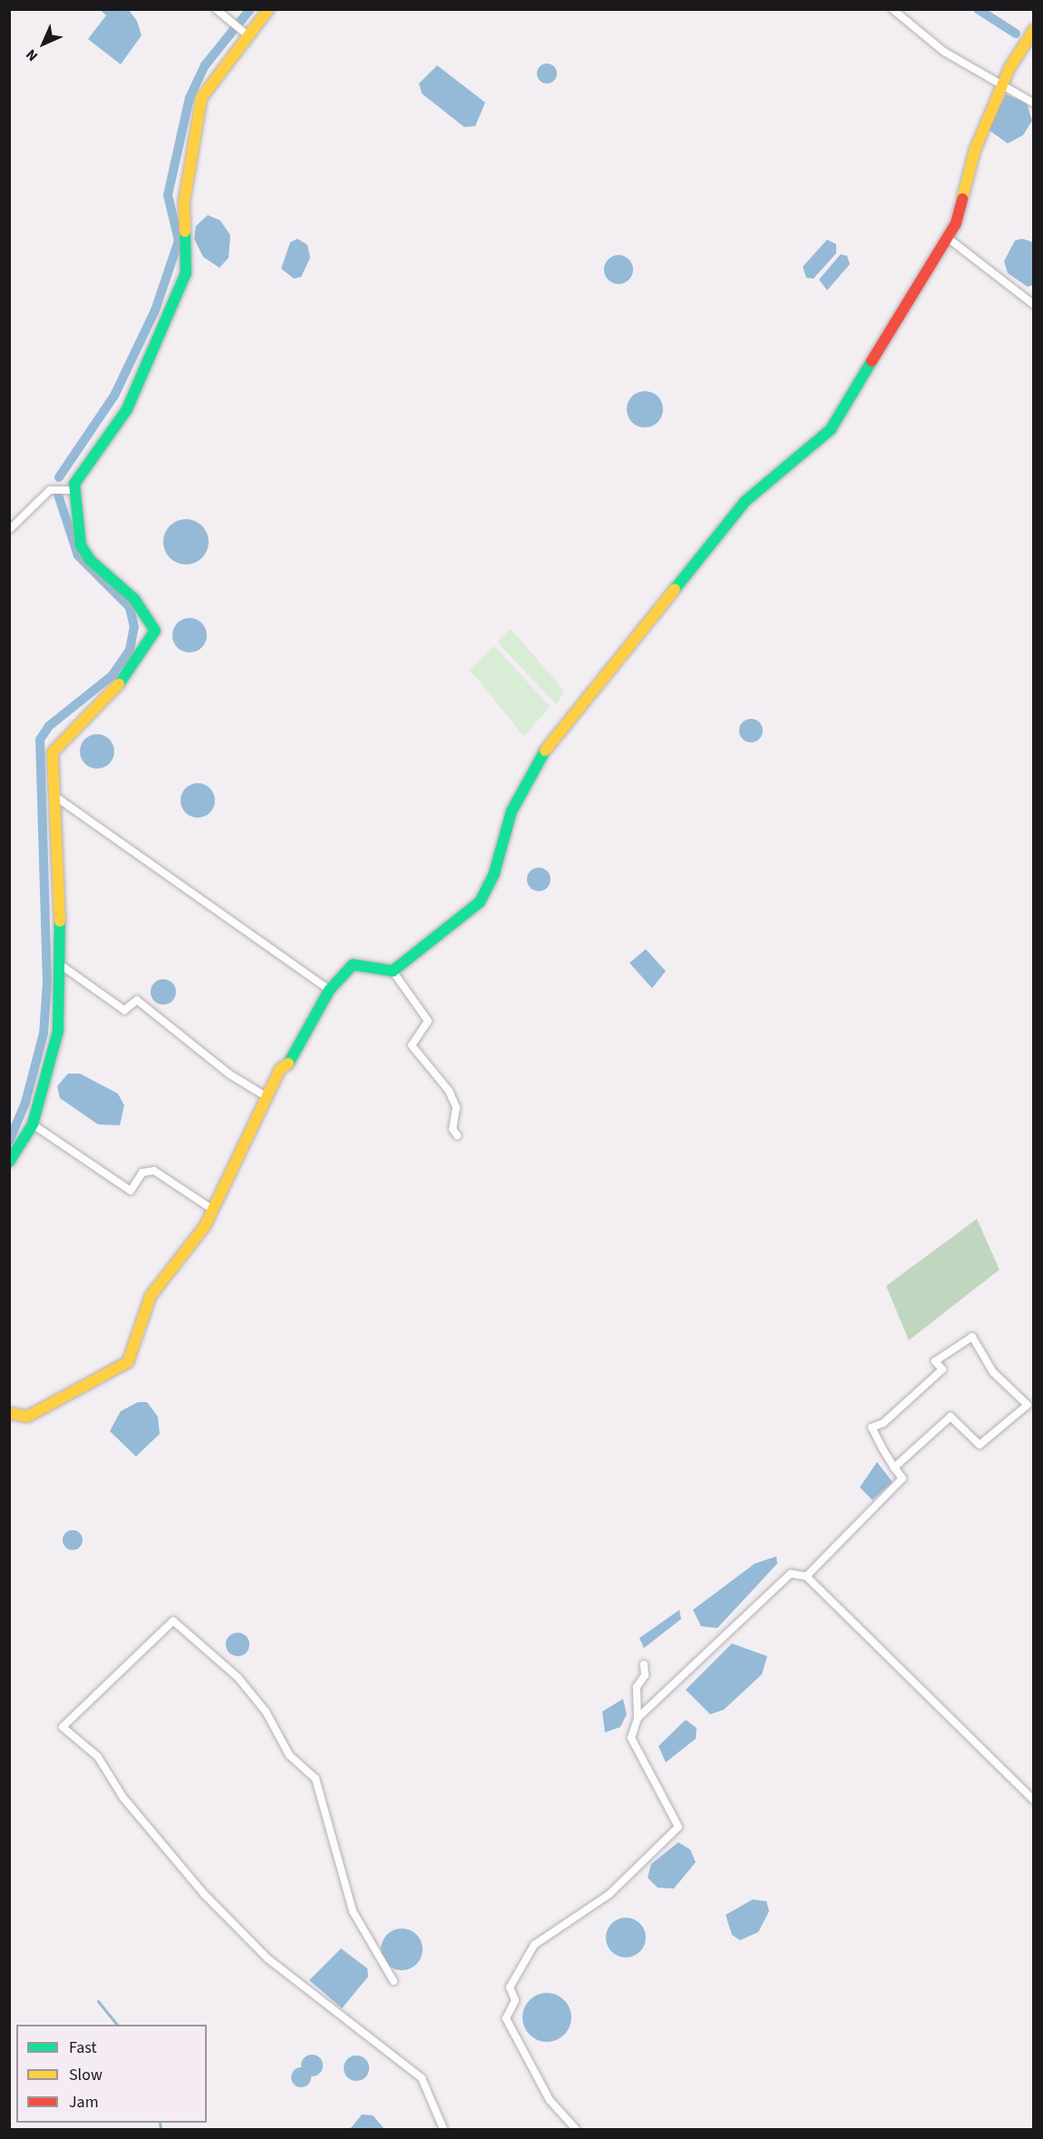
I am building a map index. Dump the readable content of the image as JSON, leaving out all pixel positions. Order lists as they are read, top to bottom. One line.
{"legend":["Fast","Slow","Jam"],"north":"bottom left"}
